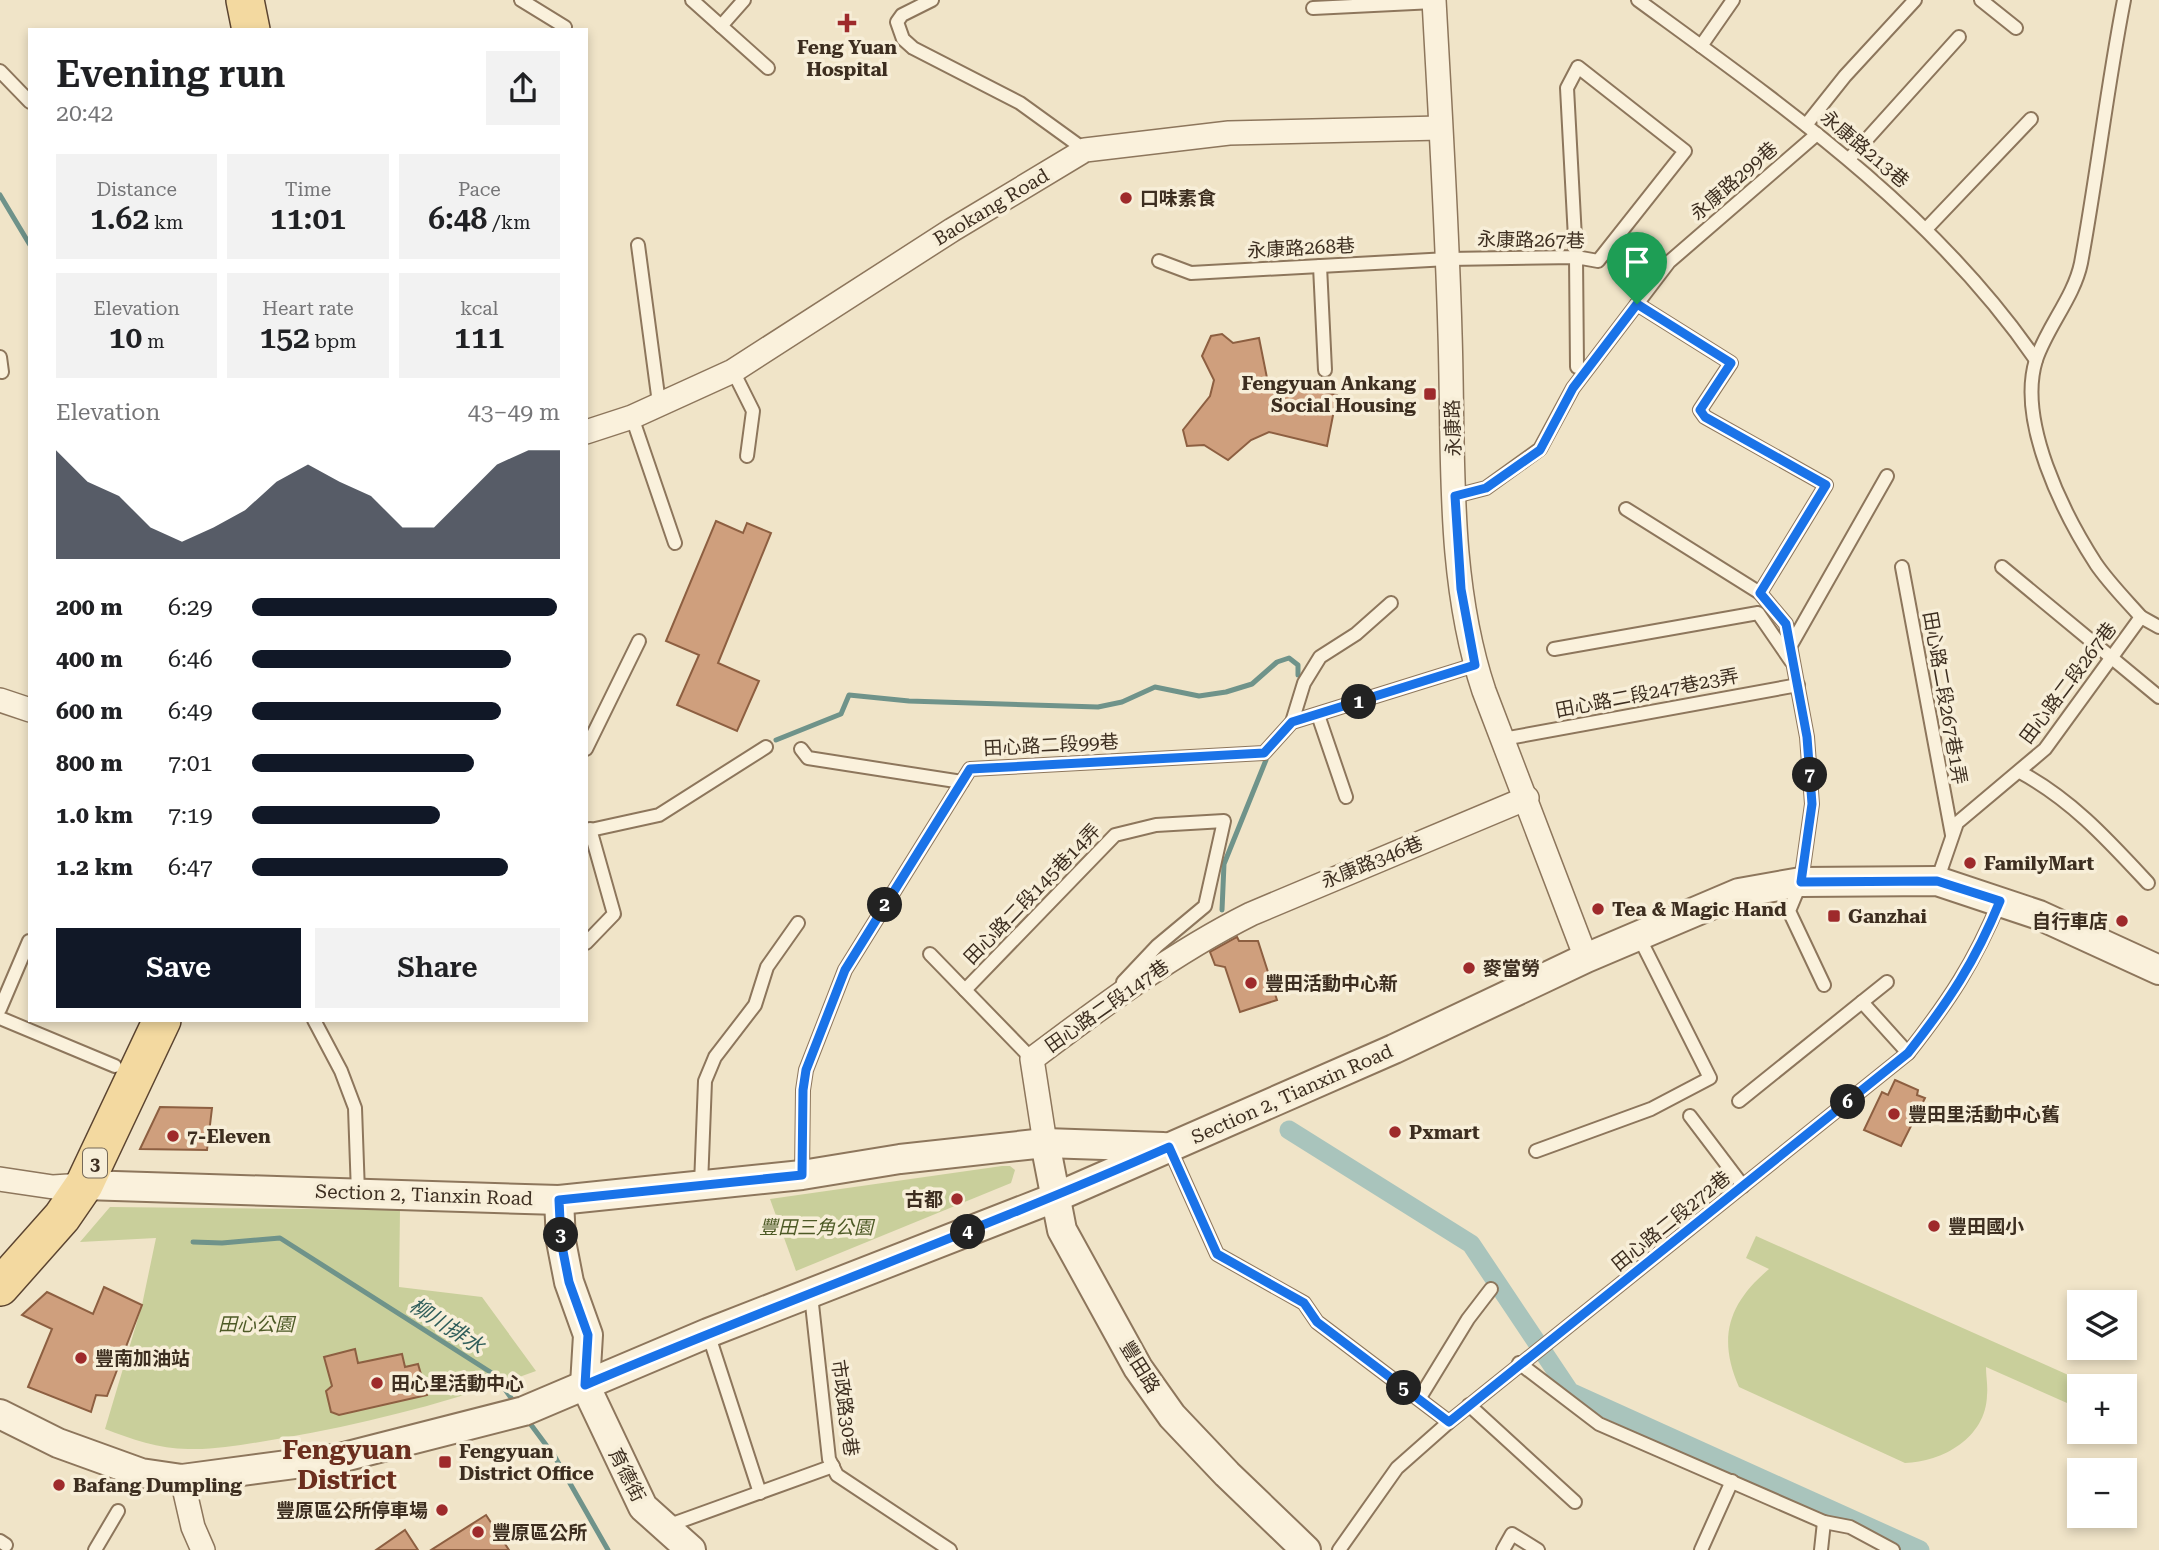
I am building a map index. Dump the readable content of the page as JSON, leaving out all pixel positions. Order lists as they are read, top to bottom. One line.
{"streets":{"main road":["3"],"street":["Baokang Road","永康路","永康路346巷","田心路二段147巷","Section 2, Tianxin Road","豐田路","育德街"],"lane":["永康路213巷","永康路299巷","永康路267巷","永康路268巷","田心路二段267巷","田心路二段247巷23弄","田心路二段267巷1弄","田心路二段99巷","田心路二段145巷14弄","田心路二段272巷","市政路30巷"]},"crossings":[["永康路213巷","永康路299巷"],["永康路299巷","永康路"],["Baokang Road","永康路"],["永康路267巷","永康路268巷"],["永康路267巷","永康路"],["永康路268巷","永康路"],["永康路","田心路二段247巷23弄"],["永康路","永康路346巷"],["永康路","Section 2, Tianxin Road"],["田心路二段267巷","田心路二段267巷1弄"],["田心路二段267巷","Section 2, Tianxin Road"],["永康路346巷","田心路二段147巷"],["田心路二段145巷14弄","田心路二段147巷"],["田心路二段147巷","Section 2, Tianxin Road"],["田心路二段147巷","豐田路"],["Section 2, Tianxin Road","3"],["Section 2, Tianxin Road","田心路二段272巷"],["Section 2, Tianxin Road","豐田路"]],"districts":["Fengyuan District"],"water":["柳川排水"],"parks":["豐田三角公園","田心公園"],"places":{"health":["Feng Yuan Hospital"],"other":["口味素食","FamilyMart","Tea & Magic Hand","自行車店","麥當勞","豐田活動中心新","豐田里活動中心舊","Pxmart","7-Eleven","古都","豐田國小","豐南加油站","田心里活動中心","Bafang Dumpling","豐原區公所停車場","豐原區公所"],"transit":["Fengyuan Ankang Social Housing","Ganzhai","Fengyuan District Office"]},"page":{"heading":["Evening run","20:42"],"stats":[["Distance","1.62 km"],["Time","11:01"],["Pace","6:48 /km"],["Elevation","10 m"],["Heart rate","152 bpm"],["kcal","111"]],"chart":["Elevation","43–49 m"],"list":[{"name":"200 m","note":"6:29"},{"name":"400 m","note":"6:46"},{"name":"600 m","note":"6:49"},{"name":"800 m","note":"7:01"},{"name":"1.0 km","note":"7:19"},{"name":"1.2 km","note":"6:47"}],"pins":["1","7","2","6","4","3","5"],"buttons":["Save","Share"],"map_buttons":["+","−"]}}
